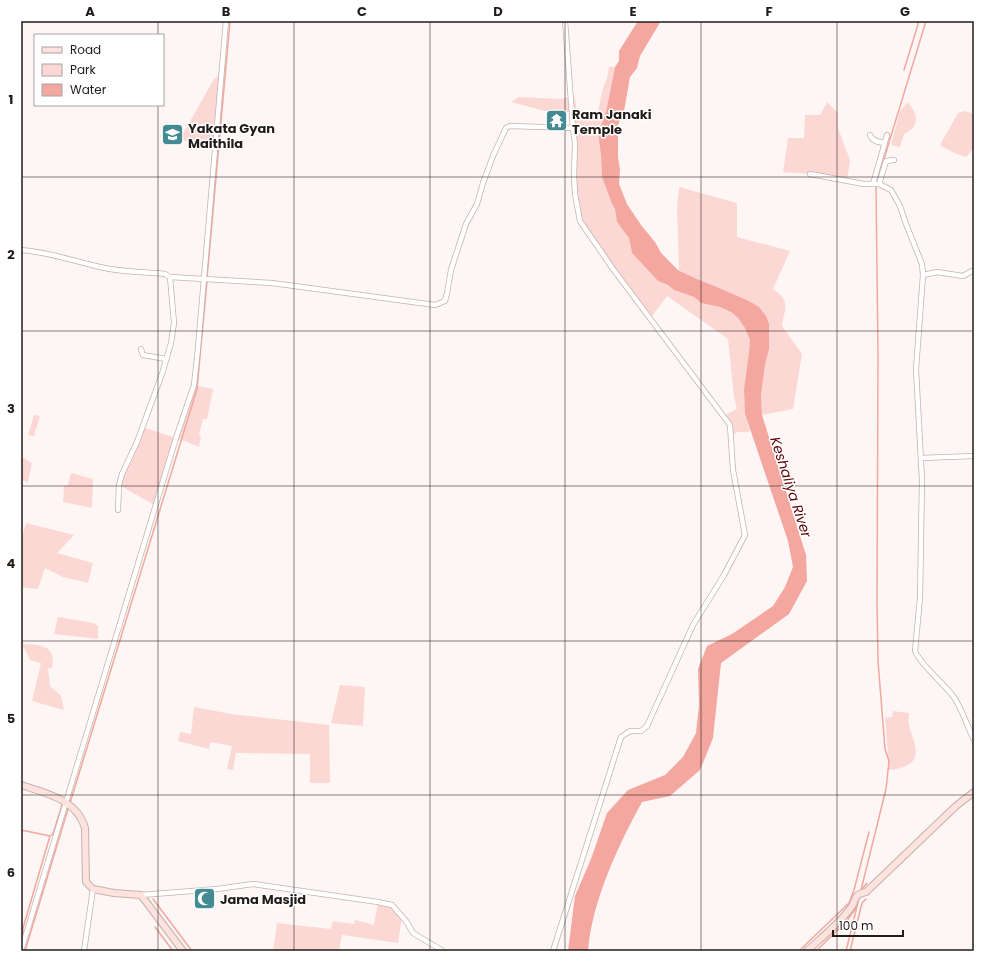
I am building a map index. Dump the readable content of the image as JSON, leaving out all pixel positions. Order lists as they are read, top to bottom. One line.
{"water":["Keshaliya River"],"places":{"temple":["Ram Janaki Temple"],"school or university":["Yakata Gyan Maithila"],"mosque":["Jama Masjid"]},"legend":["Road","Park","Water"],"scale_bar":"100 m","grid":{"columns":["A","B","C","D","E","F","G"],"rows":["1","2","3","4","5","6"]}}
